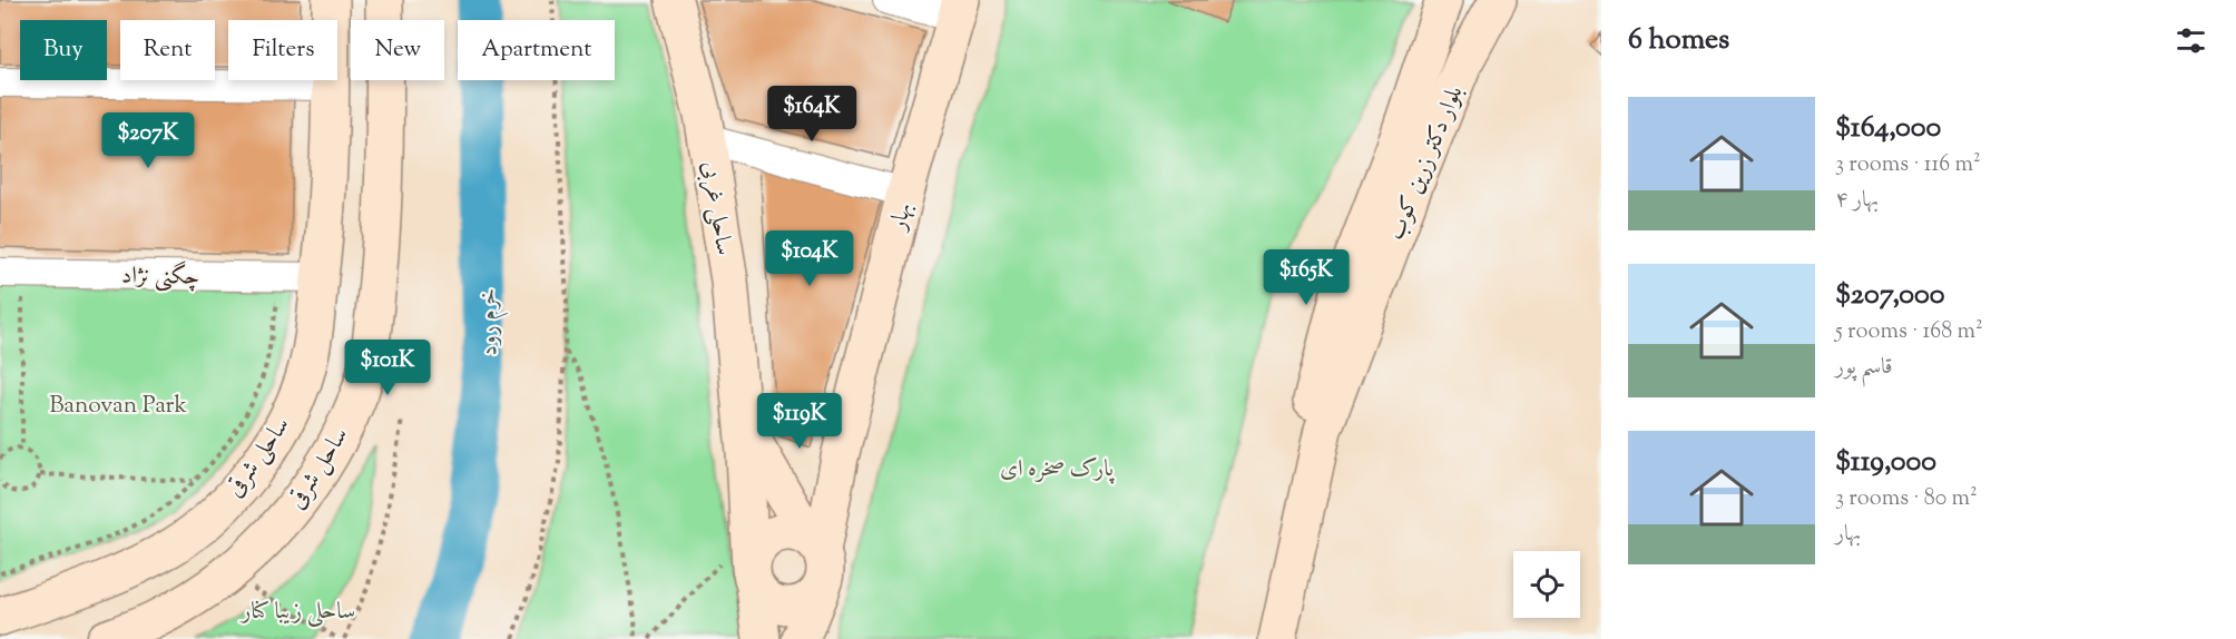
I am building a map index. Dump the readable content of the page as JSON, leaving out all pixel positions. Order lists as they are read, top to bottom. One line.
{"streets":{"main road":["بلوار دکتر زرین کوب","ساحلی غربی","بهار","ساحلی شرقی","ساحل شرقی"],"street":["چگنی نژاد"]},"crossings":[["ساحلی غربی","بهار"],["چگنی نژاد","ساحلی شرقی"]],"water":["خرم رود"],"parks":["Banovan Park","پارک صخره ای","ساحلی زیبا کنار"],"page":{"heading":"6 homes","chip":["Buy","Rent","Filters","New","Apartment"],"list":[{"name":"$164,000","note":"3 rooms · 116 m² · بهار ۴"},{"name":"$207,000","note":"5 rooms · 168 m² · قاسم پور"},{"name":"$119,000","note":"3 rooms · 80 m² · بهار"}],"price":["$164K","$207K","$104K","$165K","$101K","$119K"]}}
